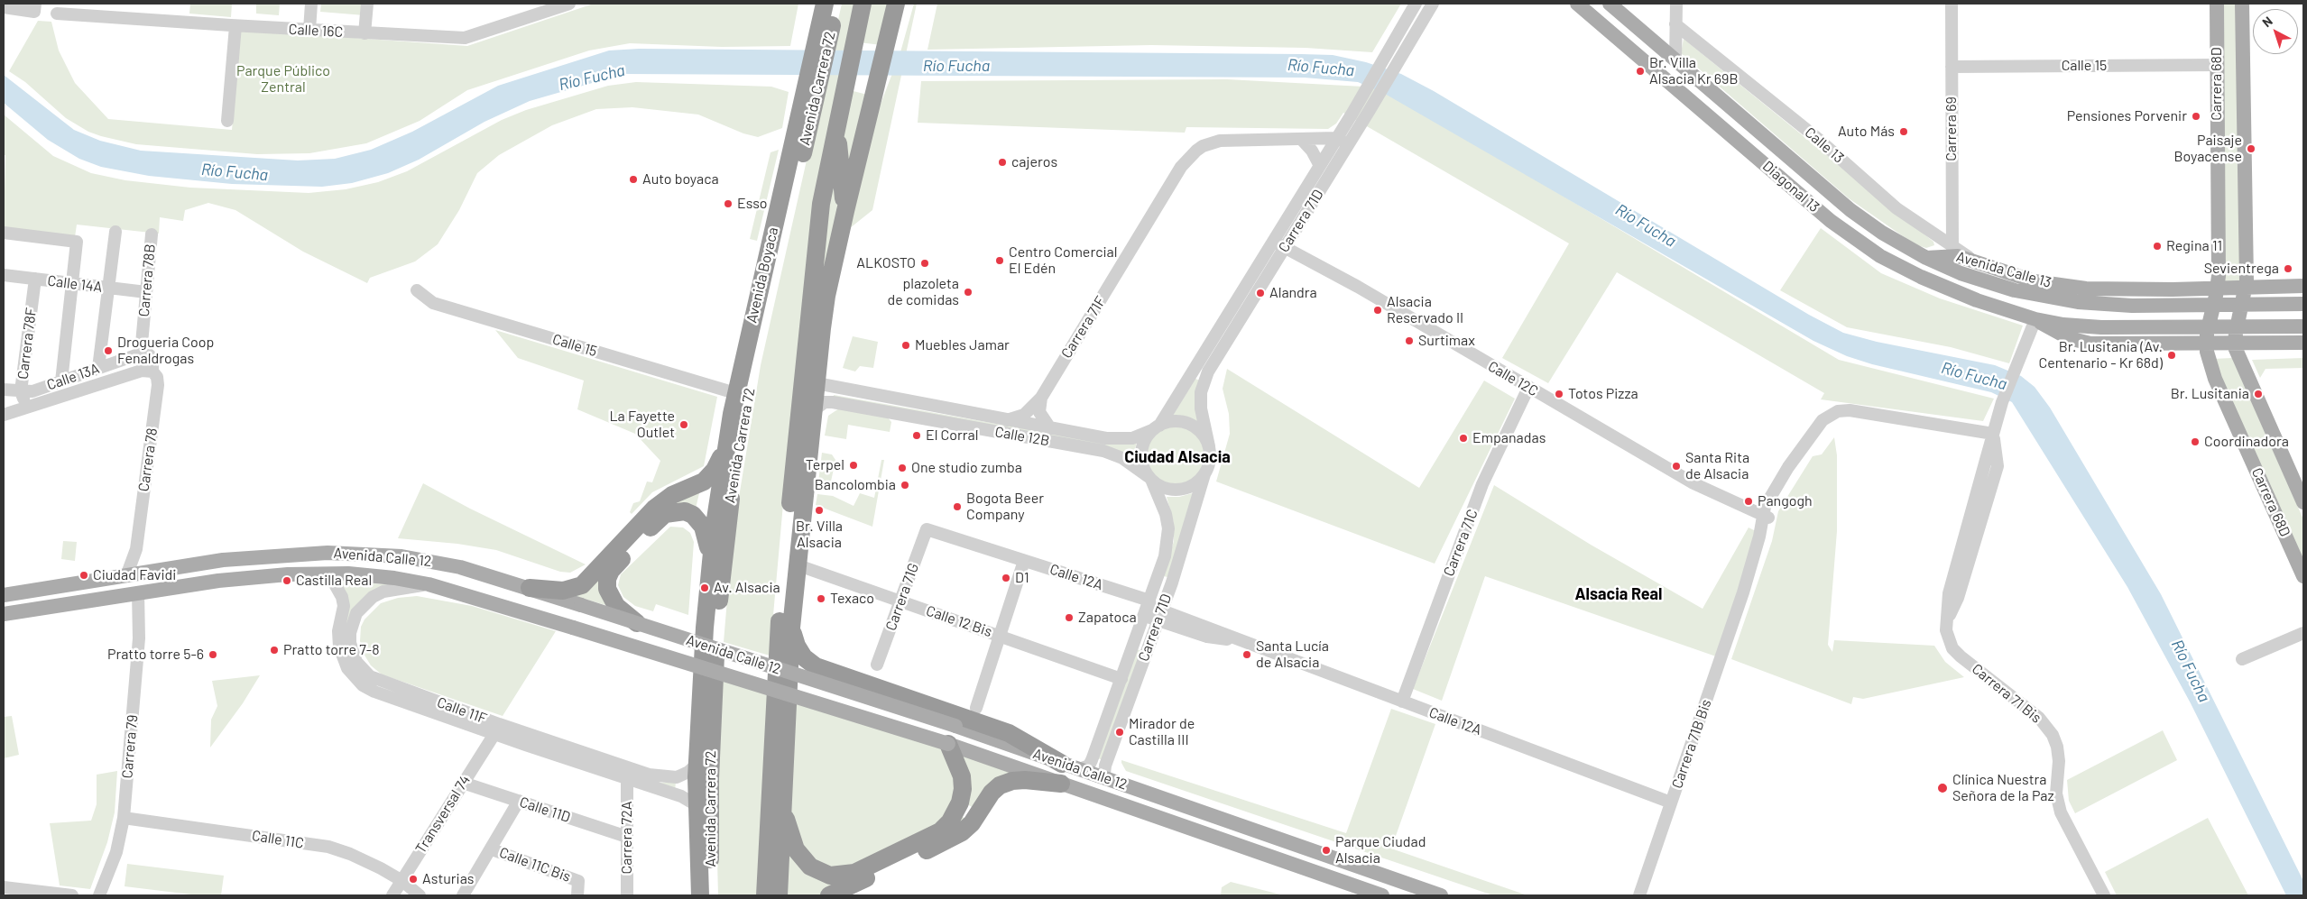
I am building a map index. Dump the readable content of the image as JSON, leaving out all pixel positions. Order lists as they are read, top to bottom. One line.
{"streets":{"highway":["Avenida Carrera 72","Avenida Boyaca"],"main road":["Carrera 68D","Diagonal 13","Avenida Calle 13","Avenida Calle 12"],"street":["Calle 16C","Calle 15","Carrera 69","Calle 13","Carrera 71D","Carrera 78B","Calle 14A","Carrera 71F","Carrera 78F","Calle 13A","Calle 12C","Calle 12B","Carrera 78","Carrera 71C","Calle 12A","Carrera 71G","Calle 12 Bis","Carrera 71 Bis","Calle 11F","Carrera 71B Bis","Carrera 79","Calle 11D","Transversal 74","Carrera 72A","Calle 11C","Calle 11C Bis"]},"crossings":[["Calle 15","Carrera 68D"],["Calle 15","Avenida Carrera 72"],["Calle 15","Carrera 69"],["Carrera 68D","Avenida Calle 13"],["Avenida Carrera 72","Avenida Boyaca"],["Avenida Carrera 72","Calle 11F"],["Carrera 69","Calle 13"],["Carrera 69","Avenida Calle 13"],["Calle 13","Avenida Calle 13"],["Diagonal 13","Avenida Calle 13"],["Diagonal 13","Carrera 71 Bis"],["Carrera 71D","Calle 12C"],["Carrera 71D","Calle 12B"],["Carrera 71D","Avenida Calle 12"],["Carrera 71D","Calle 12A"],["Carrera 71D","Calle 12 Bis"],["Carrera 78B","Calle 14A"],["Carrera 78B","Calle 13A"],["Calle 14A","Carrera 78F"],["Carrera 71F","Calle 12B"],["Carrera 78F","Calle 13A"],["Calle 12C","Carrera 71C"],["Calle 12C","Carrera 71B Bis"],["Carrera 78","Avenida Calle 12"],["Carrera 71C","Calle 12A"],["Avenida Calle 12","Calle 11F"],["Avenida Calle 12","Carrera 79"],["Calle 12A","Carrera 71G"],["Calle 12A","Carrera 71B Bis"],["Carrera 71G","Calle 12 Bis"],["Carrera 71 Bis","Carrera 71B Bis"],["Calle 11F","Transversal 74"],["Calle 11F","Carrera 72A"],["Carrera 79","Calle 11C"],["Calle 11D","Transversal 74"],["Calle 11D","Carrera 72A"],["Transversal 74","Calle 11C"]],"districts":["Ciudad Alsacia","Alsacia Real"],"water":["Río Fucha"],"parks":["Parque Público Zentral"],"places":["Br. Villa Alsacia Kr 69B","Pensiones Porvenir","Auto Más","Paisaje Boyacense","cajeros","Auto boyaca","Esso","Regina 11","Centro Comercial El Edén","ALKOSTO","Sevientrega","plazoleta de comidas","Alandra","Alsacia Reservado II","Surtimax","Muebles Jamar","Drogueria Coop Fenaldrogas","Br. Lusitania (Av. Centenario - Kr 68d)","Totos Pizza","Br. Lusitania","La Fayette Outlet","El Corral","Empanadas","Coordinadora","Terpel","Santa Rita de Alsacia","One studio zumba","Bancolombia","Pangogh","Bogota Beer Company","Br. Villa Alsacia","Ciudad Favidi","D1","Castilla Real","Av. Alsacia","Texaco","Zapatoca","Pratto torre 7-8","Pratto torre 5-6","Santa Lucía de Alsacia","Mirador de Castilla III","Clínica Nuestra Señora de la Paz","Parque Ciudad Alsacia","Asturias"],"north":"top left"}
